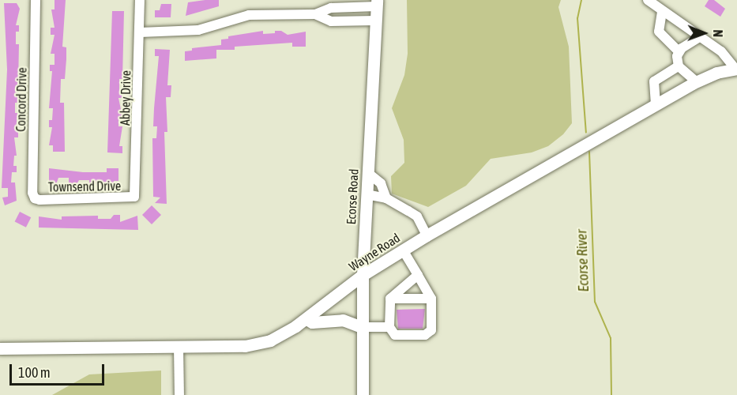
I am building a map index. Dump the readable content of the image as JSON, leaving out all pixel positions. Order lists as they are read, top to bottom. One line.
{"streets":{"main road":["Ecorse Road","Wayne Road"],"street":["Abbey Drive","Concord Drive","Townsend Drive"]},"crossings":[["Abbey Drive","Townsend Drive"],["Concord Drive","Townsend Drive"],["Ecorse Road","Wayne Road"]],"water":["Ecorse River"],"scale_bar":"100 m","north":"right"}
